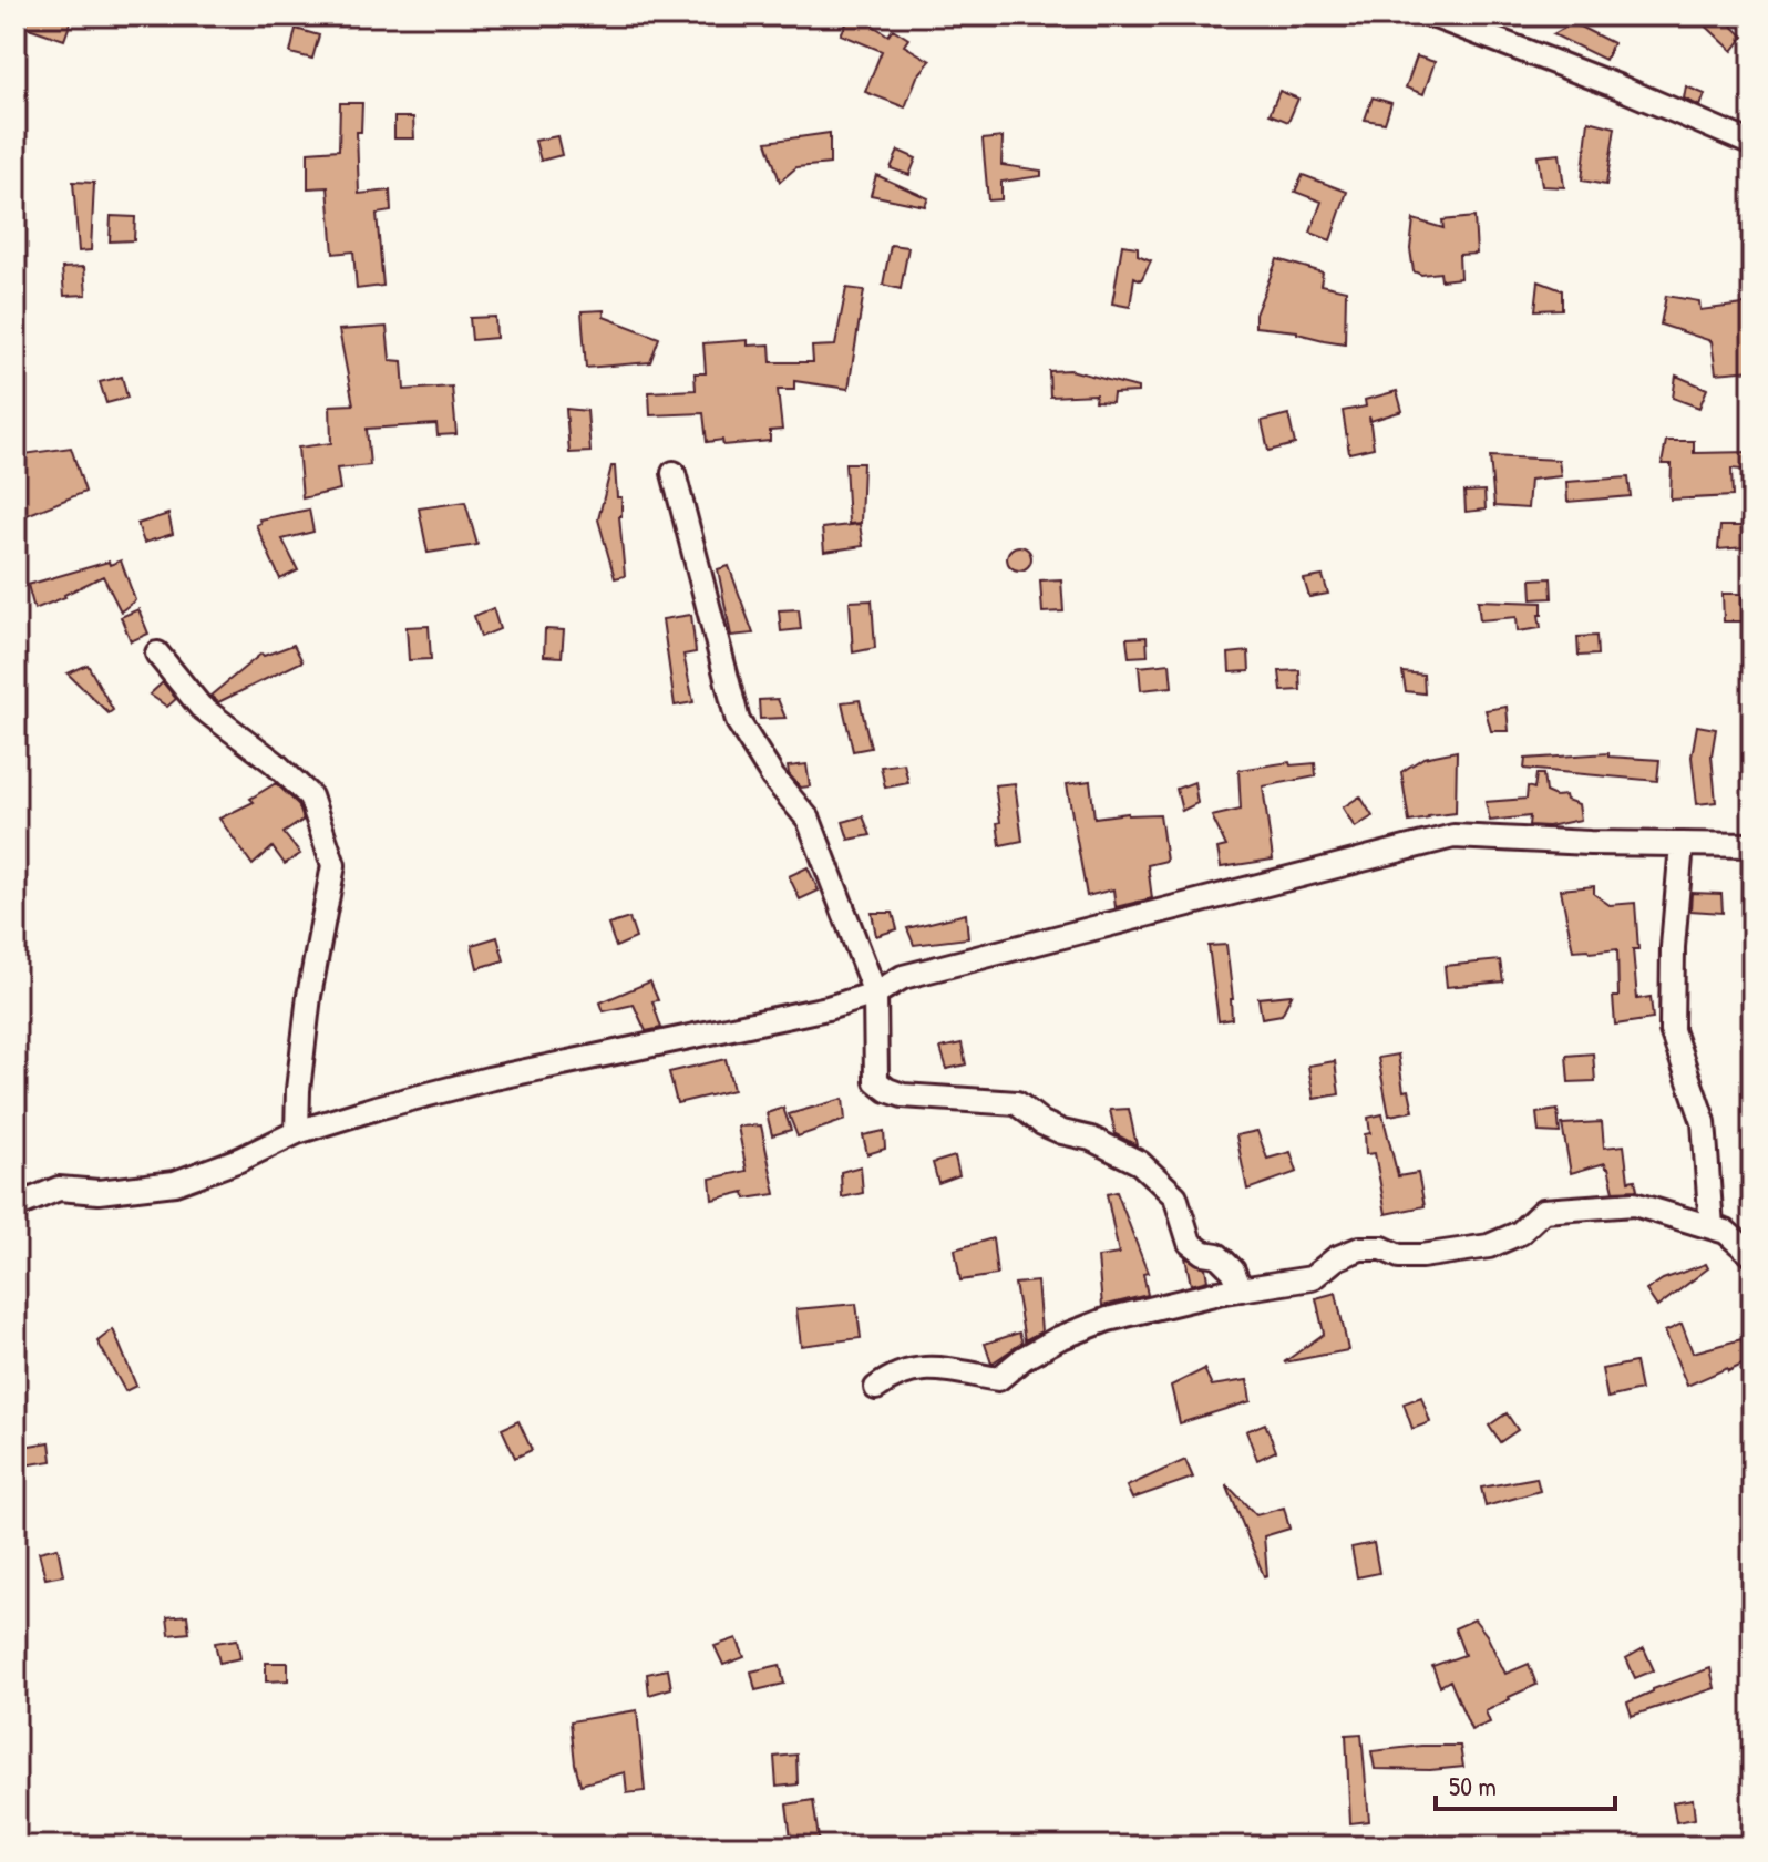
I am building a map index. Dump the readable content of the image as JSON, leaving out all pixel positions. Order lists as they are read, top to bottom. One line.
{"scale_bar":"50 m"}
